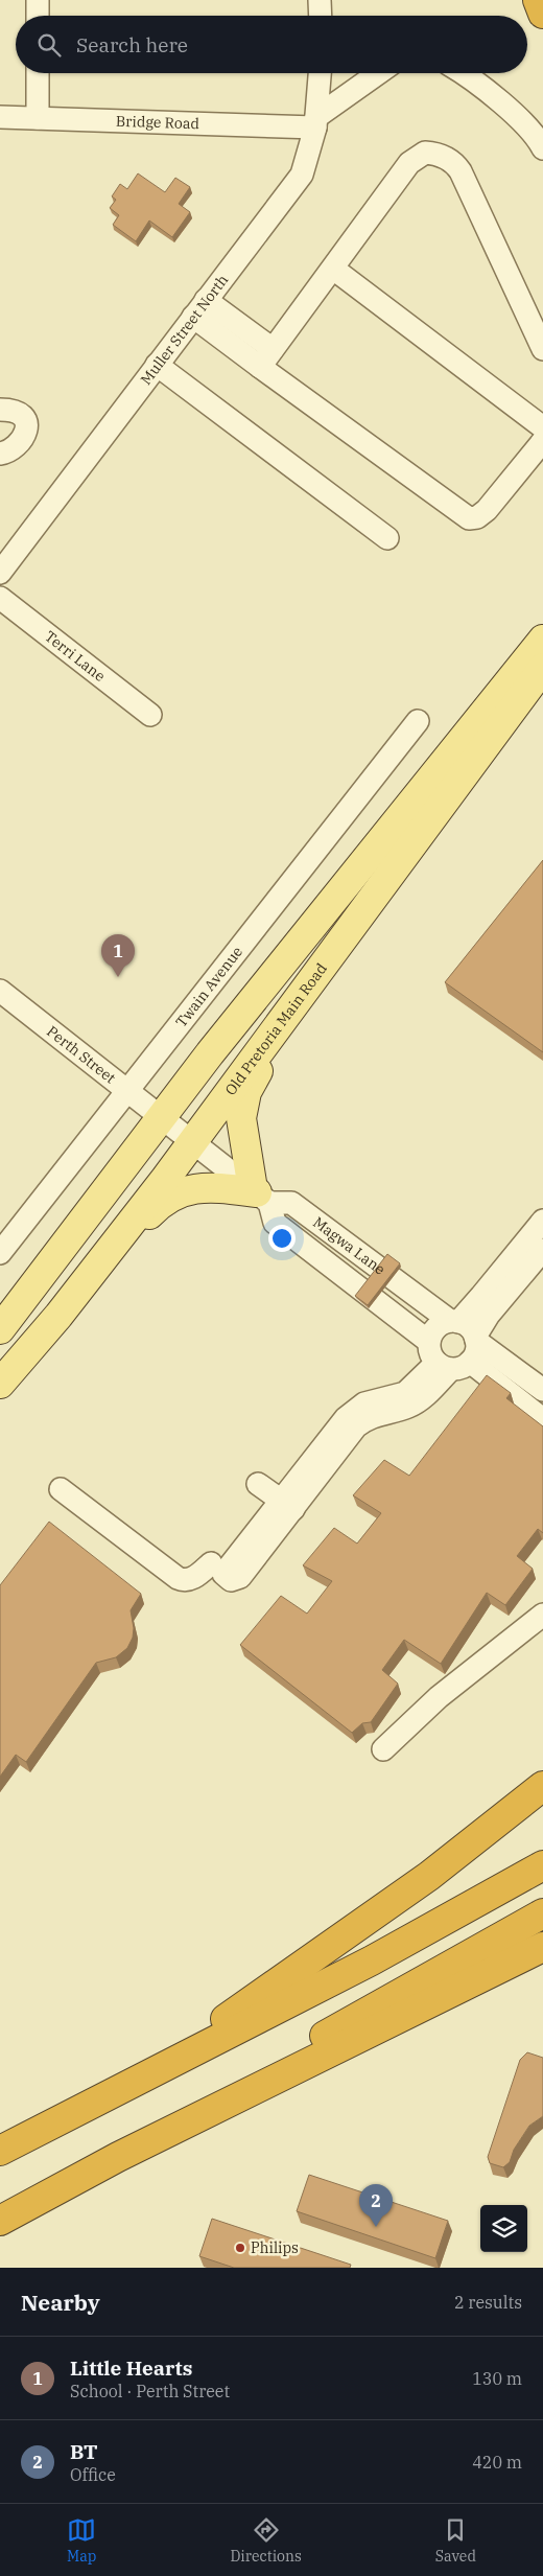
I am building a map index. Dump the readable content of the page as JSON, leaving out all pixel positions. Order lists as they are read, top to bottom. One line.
{"streets":{"main road":["Old Pretoria Main Road"],"street":["Bridge Road","Muller Street North","Terri Lane","Twain Avenue","Perth Street","Magwa Lane"]},"crossings":[["Bridge Road","Muller Street North"],["Twain Avenue","Perth Street"],["Old Pretoria Main Road","Perth Street"],["Old Pretoria Main Road","Magwa Lane"],["Perth Street","Magwa Lane"]],"places":["Philips"],"page":{"search":"Search here","pins":["1","2"],"heading":["Nearby","2 results"],"list":[{"mark":"1","name":"Little Hearts","note":"School · Perth Street","value":"130 m"},{"mark":"2","name":"BT","note":"Office","value":"420 m"}],"nav":["Map","Directions","Saved"]}}
